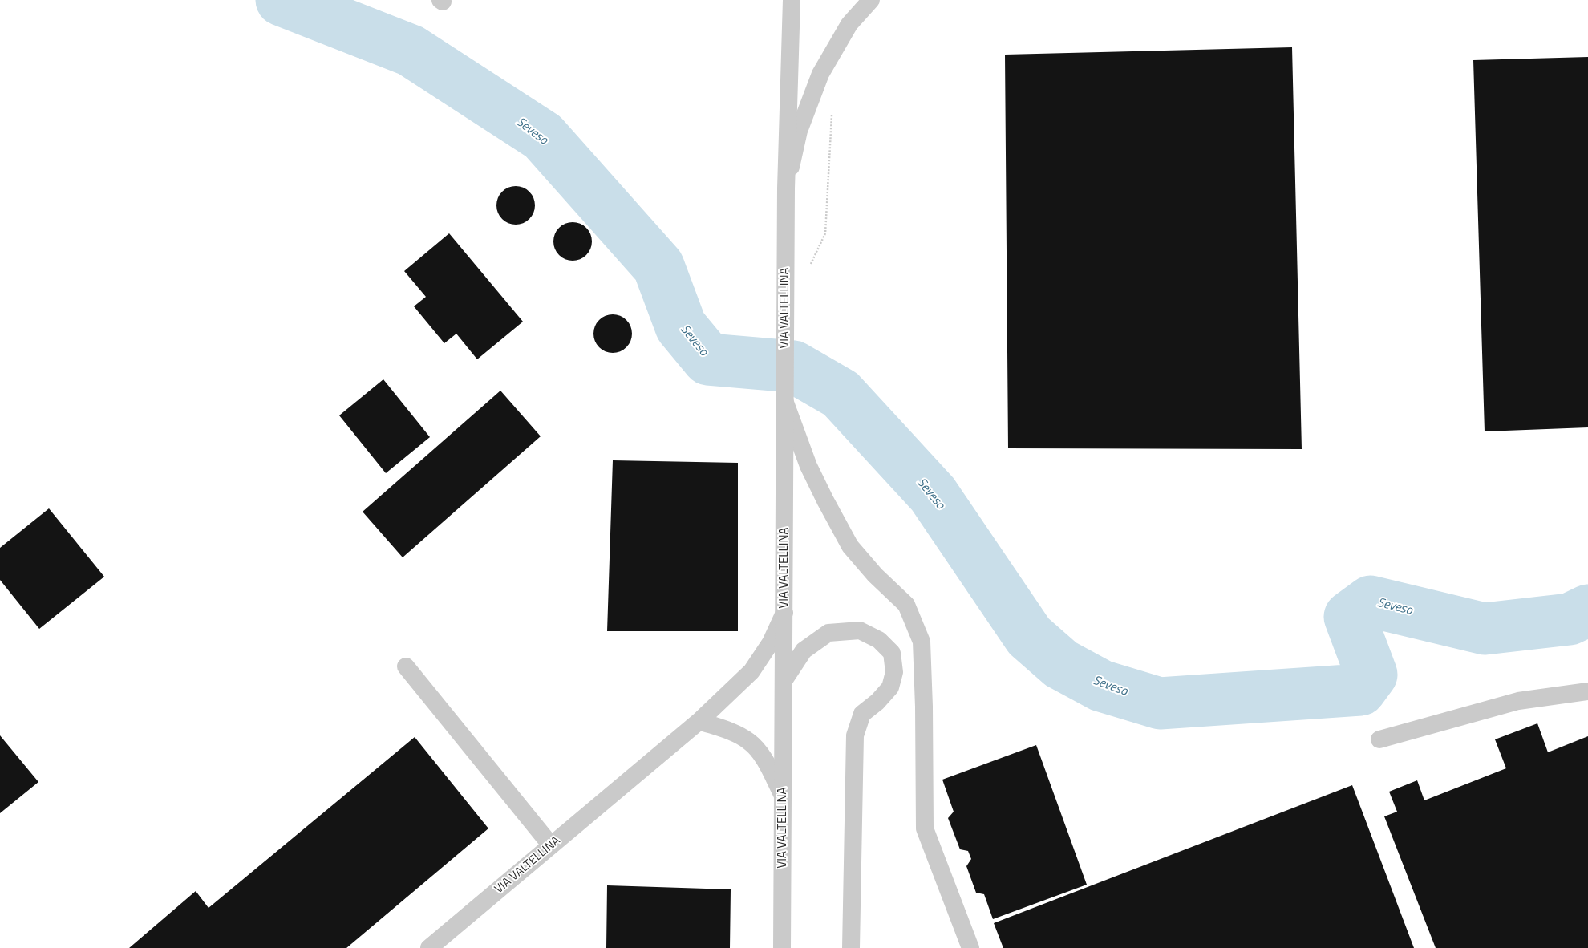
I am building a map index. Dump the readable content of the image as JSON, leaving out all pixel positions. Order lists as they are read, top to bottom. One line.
{"streets":{"street":["VIA VALTELLINA"]},"water":["Seveso"]}
